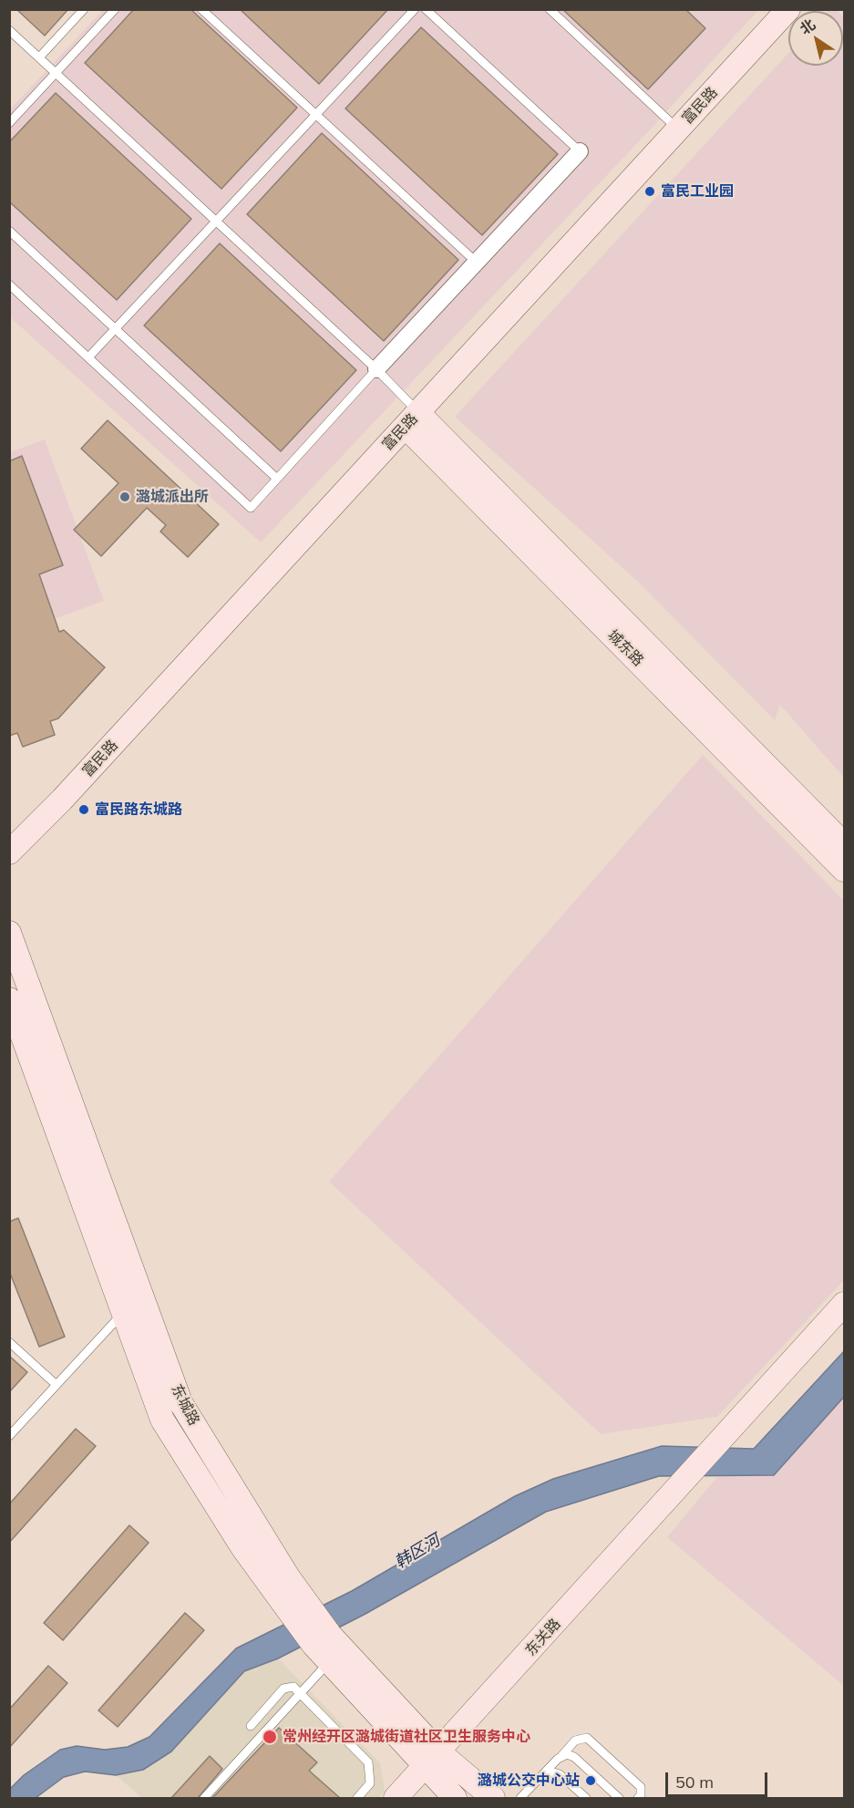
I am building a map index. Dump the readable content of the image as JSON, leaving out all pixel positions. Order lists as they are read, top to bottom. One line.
{"streets":{"street":["富民路","城东路","东城路","东关路"]},"crossings":[["富民路","城东路"],["东城路","东关路"]],"water":["韩区河"],"places":["富民工业园","潞城派出所","富民路东城路","常州经开区潞城街道社区卫生服务中心","潞城公交中心站"],"scale_bar":"50 m","north":"top left"}
